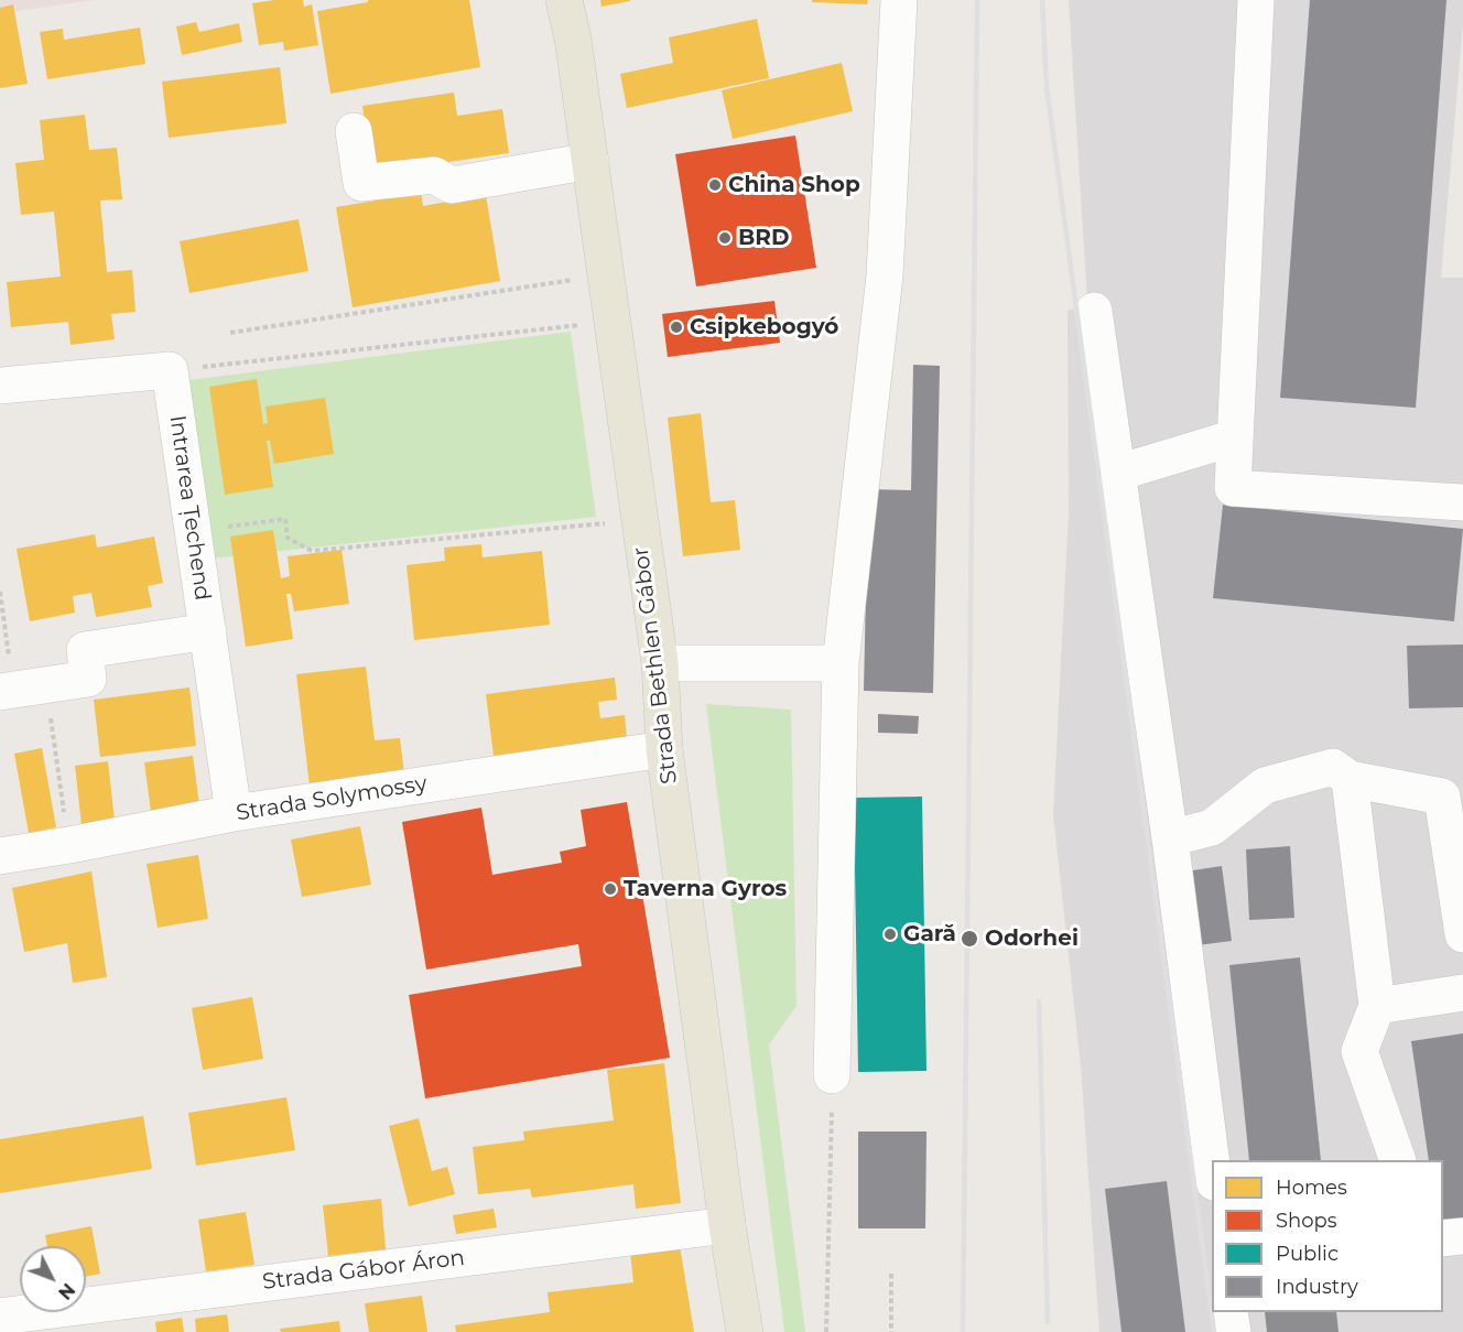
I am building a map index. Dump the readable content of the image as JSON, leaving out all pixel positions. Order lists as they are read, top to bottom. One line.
{"streets":{"main road":["Strada Bethlen Gábor"],"street":["Intrarea Țechend","Strada Solymossy","Strada Gábor Áron"]},"crossings":[["Intrarea Țechend","Strada Solymossy"],["Strada Bethlen Gábor","Strada Solymossy"],["Strada Bethlen Gábor","Strada Gábor Áron"]],"places":["China Shop","BRD","Csipkebogyó","Taverna Gyros","Gară","Odorhei"],"legend":["Homes","Shops","Public","Industry"],"north":"bottom right"}
